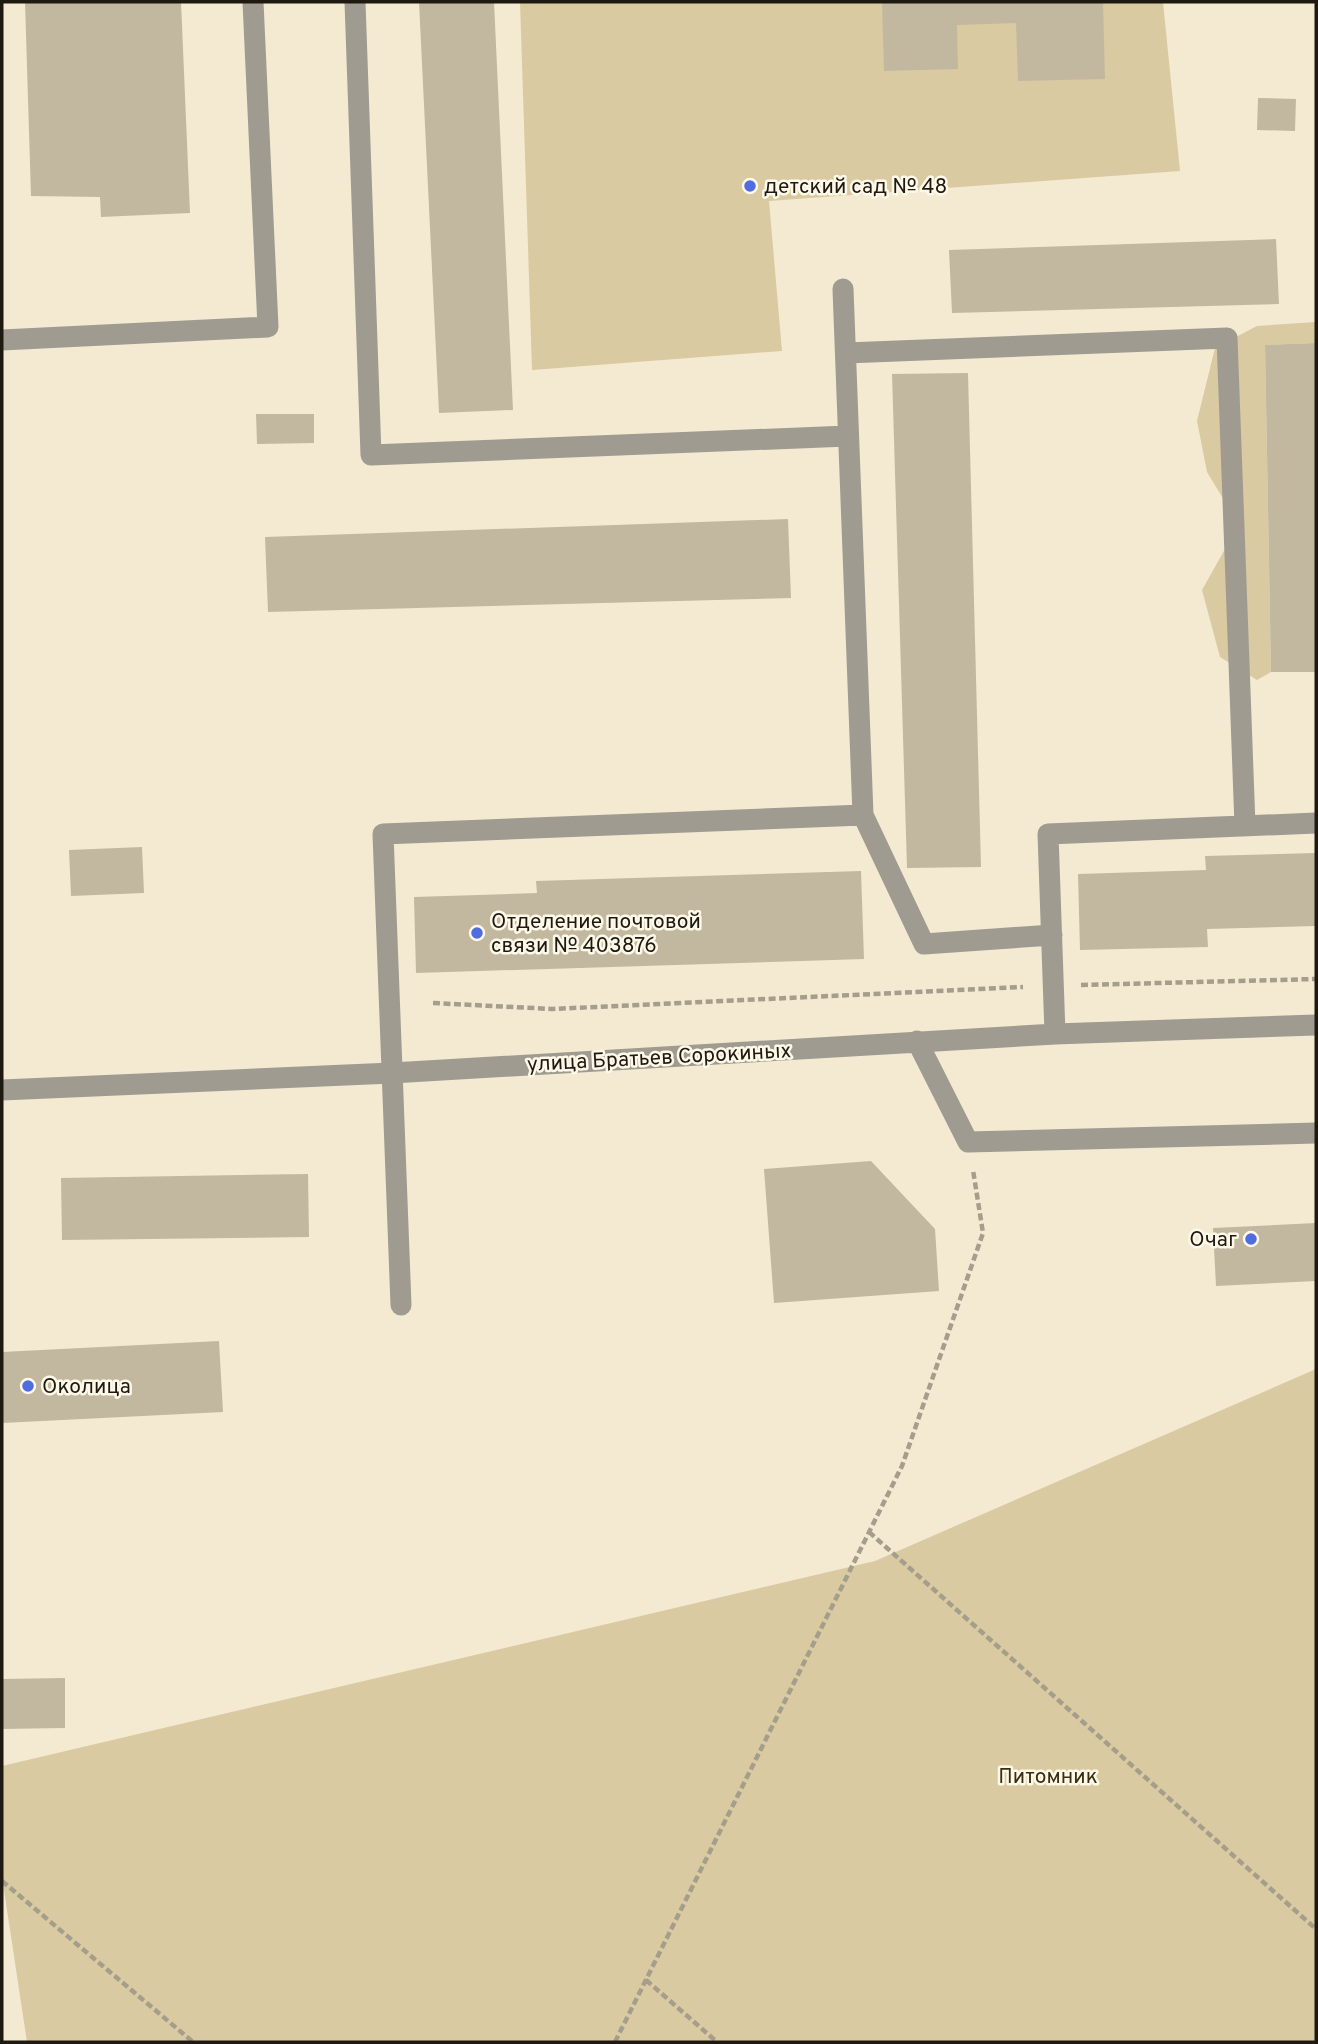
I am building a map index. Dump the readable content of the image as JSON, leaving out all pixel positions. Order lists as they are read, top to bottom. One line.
{"streets":{"street":["улица Братьев Сорокиных"]},"parks":["Питомник"],"places":["детский сад № 48","Отделение почтовой связи № 403876","Очаг","Околица"]}
